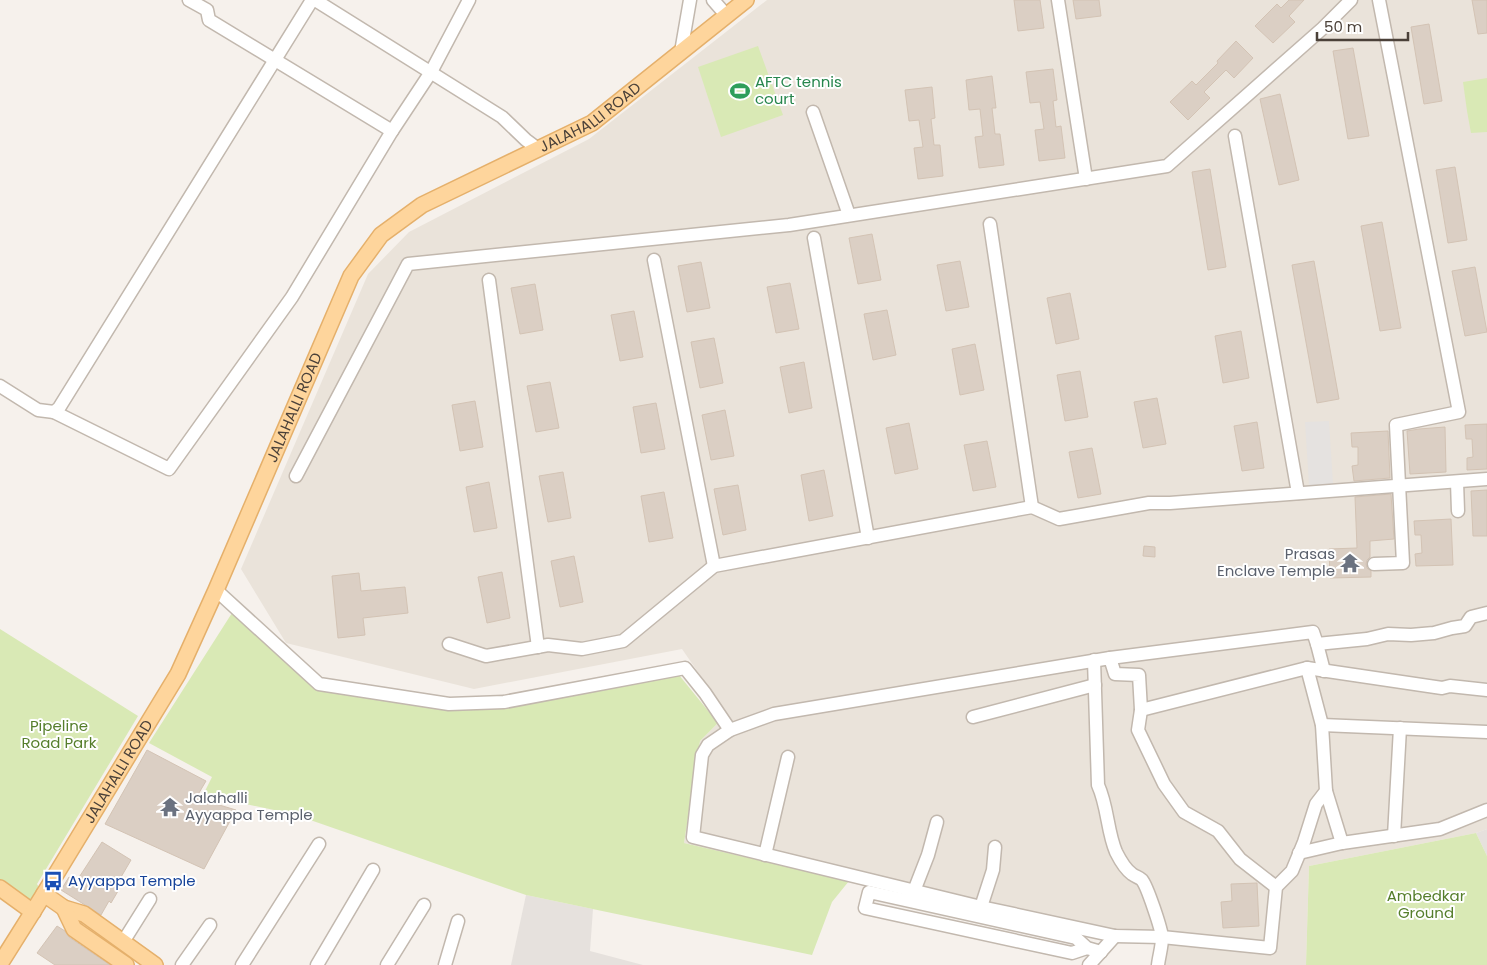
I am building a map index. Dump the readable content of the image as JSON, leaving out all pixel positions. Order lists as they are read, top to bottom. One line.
{"streets":{"main road":["JALAHALLI ROAD"]},"parks":["Pipeline Road Park","Ambedkar Ground"],"places":{"sports":["AFTC tennis court"],"temple":["Prasas Enclave Temple","Jalahalli Ayyappa Temple"],"bus stop":["Ayyappa Temple"]},"scale_bar":"50 m"}
